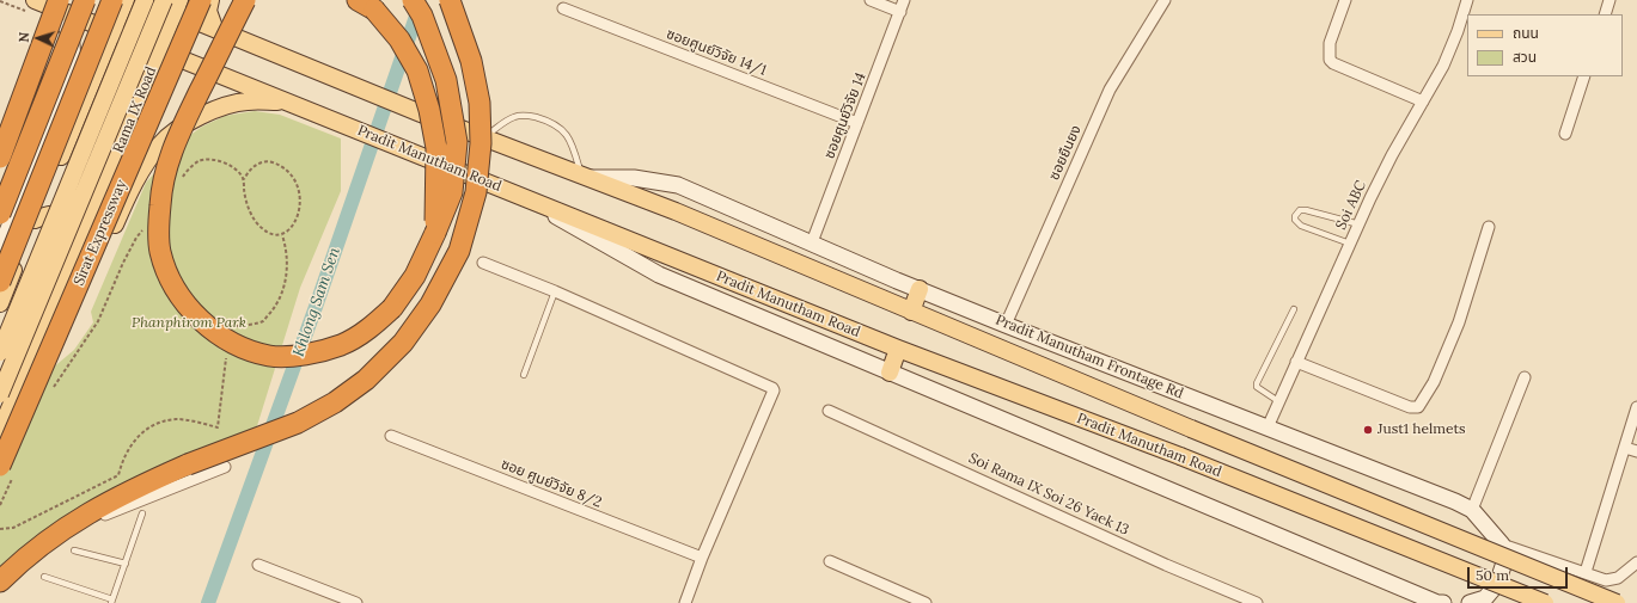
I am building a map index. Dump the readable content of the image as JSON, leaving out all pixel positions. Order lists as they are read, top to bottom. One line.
{"streets":{"highway":["Sirat Expressway"],"main road":["Rama IX Road","Pradit Manutham Road"],"street":["ซอยศูนย์วิจัย 14/1","ซอยศูนย์วิจัย 14","ซอยยืนยง","Soi ABC","Pradit Manutham Frontage Rd","ซอย ศูนย์วิจัย 8/2","Soi Rama IX Soi 26 Yaek 13"]},"crossings":[["ซอยศูนย์วิจัย 14/1","ซอยศูนย์วิจัย 14"],["Rama IX Road","Pradit Manutham Road"],["ซอยศูนย์วิจัย 14","Pradit Manutham Frontage Rd"],["ซอยยืนยง","Pradit Manutham Frontage Rd"],["Pradit Manutham Road","Pradit Manutham Frontage Rd"],["Soi ABC","Pradit Manutham Frontage Rd"]],"water":["Khlong Sam Sen"],"parks":["Phanphirom Park"],"places":["Just1 helmets"],"legend":["ถนน","สวน"],"scale_bar":"50 m","north":"left"}
